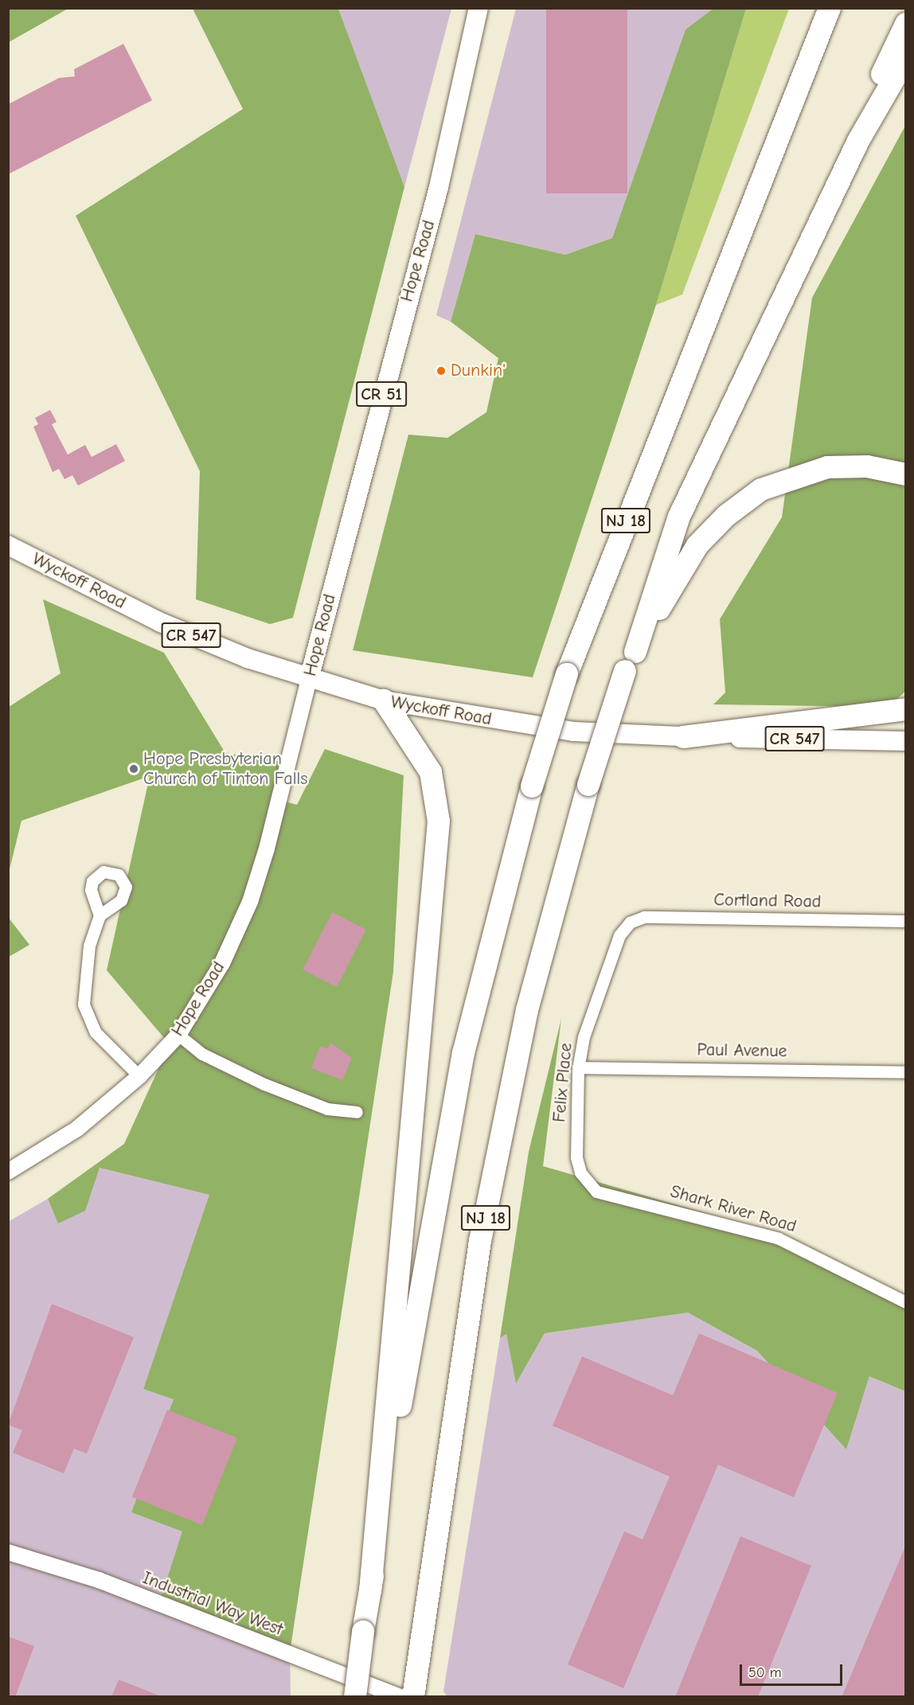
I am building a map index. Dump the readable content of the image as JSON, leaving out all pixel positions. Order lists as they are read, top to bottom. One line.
{"streets":{"highway":["NJ 18"],"main road":["Hope Road","CR 51","Wyckoff Road","CR 547"],"street":["Cortland Road","Paul Avenue","Felix Place","Shark River Road","Industrial Way West"]},"crossings":[["Hope Road","Wyckoff Road"],["Cortland Road","Felix Place"],["Paul Avenue","Felix Place"],["Felix Place","Shark River Road"]],"places":["Dunkin'","Hope Presbyterian Church of Tinton Falls"],"scale_bar":"50 m"}
